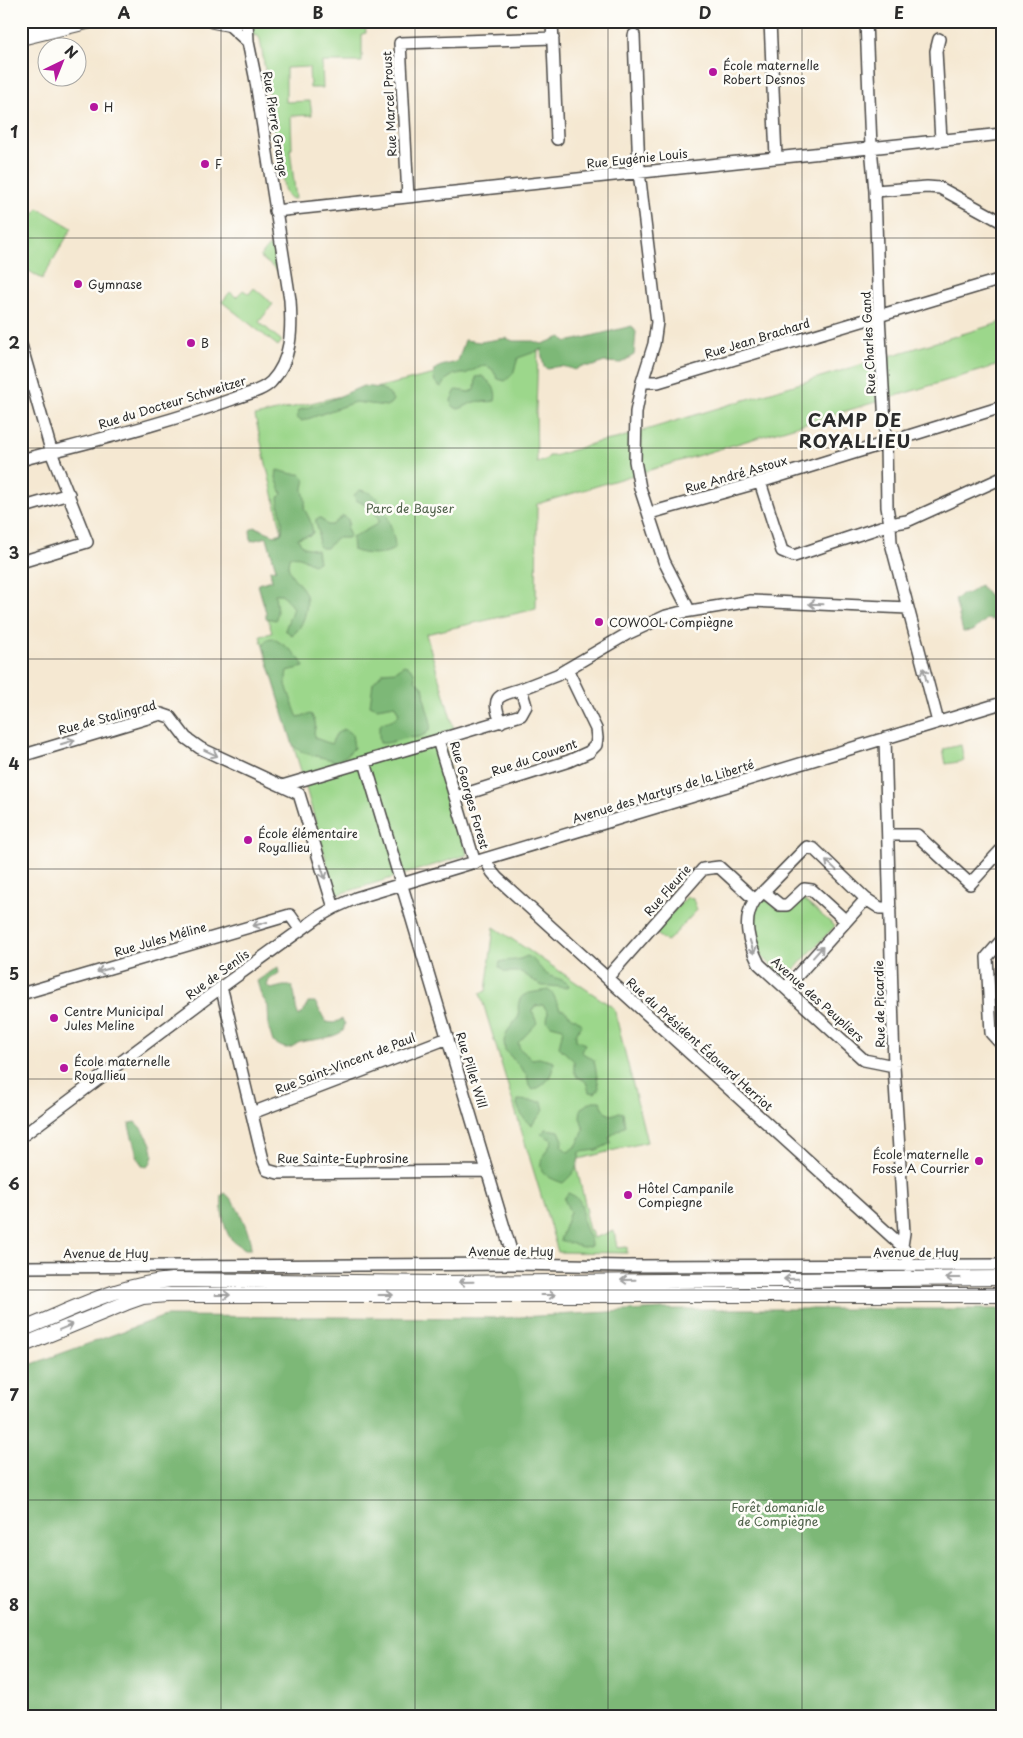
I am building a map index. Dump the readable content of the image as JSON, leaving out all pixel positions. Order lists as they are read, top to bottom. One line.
{"streets":{"street":["Rue Marcel Proust","Rue Pierre Grange","Rue Eugénie Louis","Rue Jean Brachard","Rue Charles Gand","Rue du Docteur Schweitzer","Rue André Astoux","Rue de Stalingrad","Rue du Couvent","Avenue des Martyrs de la Liberté","Rue Georges Forest","Rue Fleurie","Rue Jules Méline","Rue de Senlis","Avenue des Peupliers","Rue de Picardie","Rue du Président Édouard Herriot","Rue Saint-Vincent de Paul","Rue Pillet Will","Rue Sainte-Euphrosine","Avenue de Huy"]},"crossings":[["Rue Marcel Proust","Rue Eugénie Louis"],["Rue Pierre Grange","Rue Eugénie Louis"],["Rue Pierre Grange","Rue du Docteur Schweitzer"],["Rue Eugénie Louis","Rue Charles Gand"],["Rue Eugénie Louis","Rue du Docteur Schweitzer"],["Rue Jean Brachard","Rue Charles Gand"],["Rue Charles Gand","Rue André Astoux"],["Rue Charles Gand","Avenue des Martyrs de la Liberté"],["Rue de Stalingrad","Avenue des Martyrs de la Liberté"],["Rue de Stalingrad","Rue de Senlis"],["Rue du Couvent","Rue Georges Forest"],["Avenue des Martyrs de la Liberté","Rue Georges Forest"],["Avenue des Martyrs de la Liberté","Rue de Senlis"],["Avenue des Martyrs de la Liberté","Rue de Picardie"],["Avenue des Martyrs de la Liberté","Rue du Président Édouard Herriot"],["Avenue des Martyrs de la Liberté","Rue Pillet Will"],["Rue Georges Forest","Rue du Président Édouard Herriot"],["Rue Fleurie","Avenue des Peupliers"],["Rue Fleurie","Rue du Président Édouard Herriot"],["Rue Jules Méline","Rue de Senlis"],["Rue de Senlis","Rue Sainte-Euphrosine"],["Avenue des Peupliers","Rue de Picardie"],["Rue de Picardie","Rue du Président Édouard Herriot"],["Rue de Picardie","Avenue de Huy"],["Rue Saint-Vincent de Paul","Rue Pillet Will"],["Rue Saint-Vincent de Paul","Rue Sainte-Euphrosine"],["Rue Pillet Will","Rue Sainte-Euphrosine"],["Rue Pillet Will","Avenue de Huy"]],"one_way":["Rue de Stalingrad","Rue Jules Méline","Avenue des Peupliers"],"districts":["CAMP DE ROYALLIEU"],"parks":["Parc de Bayser","Forêt domaniale de Compiègne"],"places":["École maternelle Robert Desnos","H","F","Gymnase","B","COWOOL Compiègne","École élémentaire Royallieu","Centre Municipal Jules Meline","École maternelle Royallieu","École maternelle Fosse A Courrier","Hôtel Campanile Compiegne"],"north":"top right","grid":{"columns":["A","B","C","D","E"],"rows":["1","2","3","4","5","6","7","8"]}}
